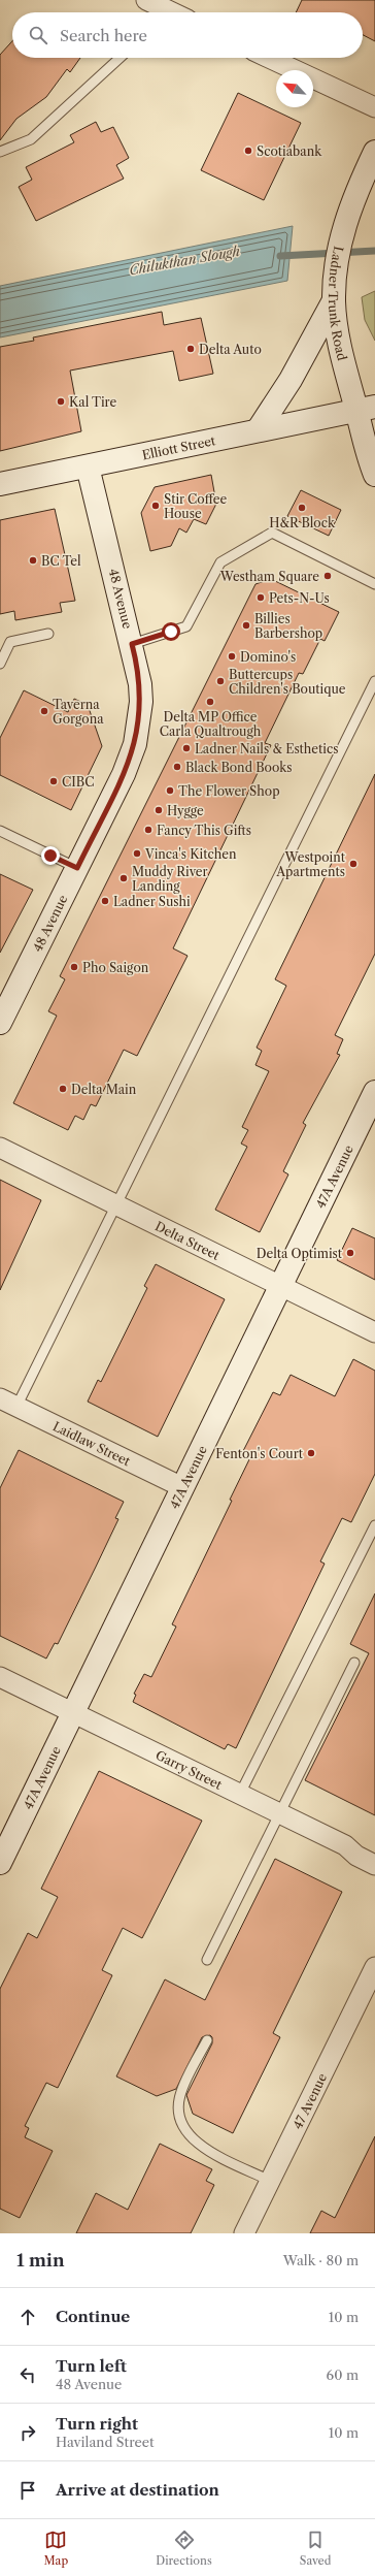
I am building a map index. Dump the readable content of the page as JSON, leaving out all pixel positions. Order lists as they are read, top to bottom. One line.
{"streets":{"main road":["Ladner Trunk Road","Elliott Street","48 Avenue","47A Avenue"],"street":["Delta Street","Laidlaw Street","Garry Street","47 Avenue"]},"crossings":[["Ladner Trunk Road","Elliott Street"],["Elliott Street","48 Avenue"],["47A Avenue","Delta Street"],["47A Avenue","Laidlaw Street"],["47A Avenue","Garry Street"]],"water":["Chilukthan Slough"],"places":["Scotiabank","Delta Auto","Kal Tire","Stir Coffee House","H&R Block","BC Tel","Westham Square","Pets-N-Us","Billies Barbershop","Domino's","Buttercups Children's Boutique","Delta MP Office Carla Qualtrough","Taverna Gorgona","Ladner Nails & Esthetics","Black Bond Books","CIBC","The Flower Shop","Hygge","Fancy This Gifts","Vinca's Kitchen","Westpoint Apartments","Muddy River Landing","Ladner Sushi","Pho Saigon","Delta Main","Delta Optimist","Fenton's Court"],"north":"top left","page":{"search":"Search here","heading":["1 min","Walk · 80 m"],"list":[["Continue","10 m"],["Turn left","48 Avenue","60 m"],["Turn right","Haviland Street","10 m"],"Arrive at destination"],"nav":["Map","Directions","Saved"]}}
